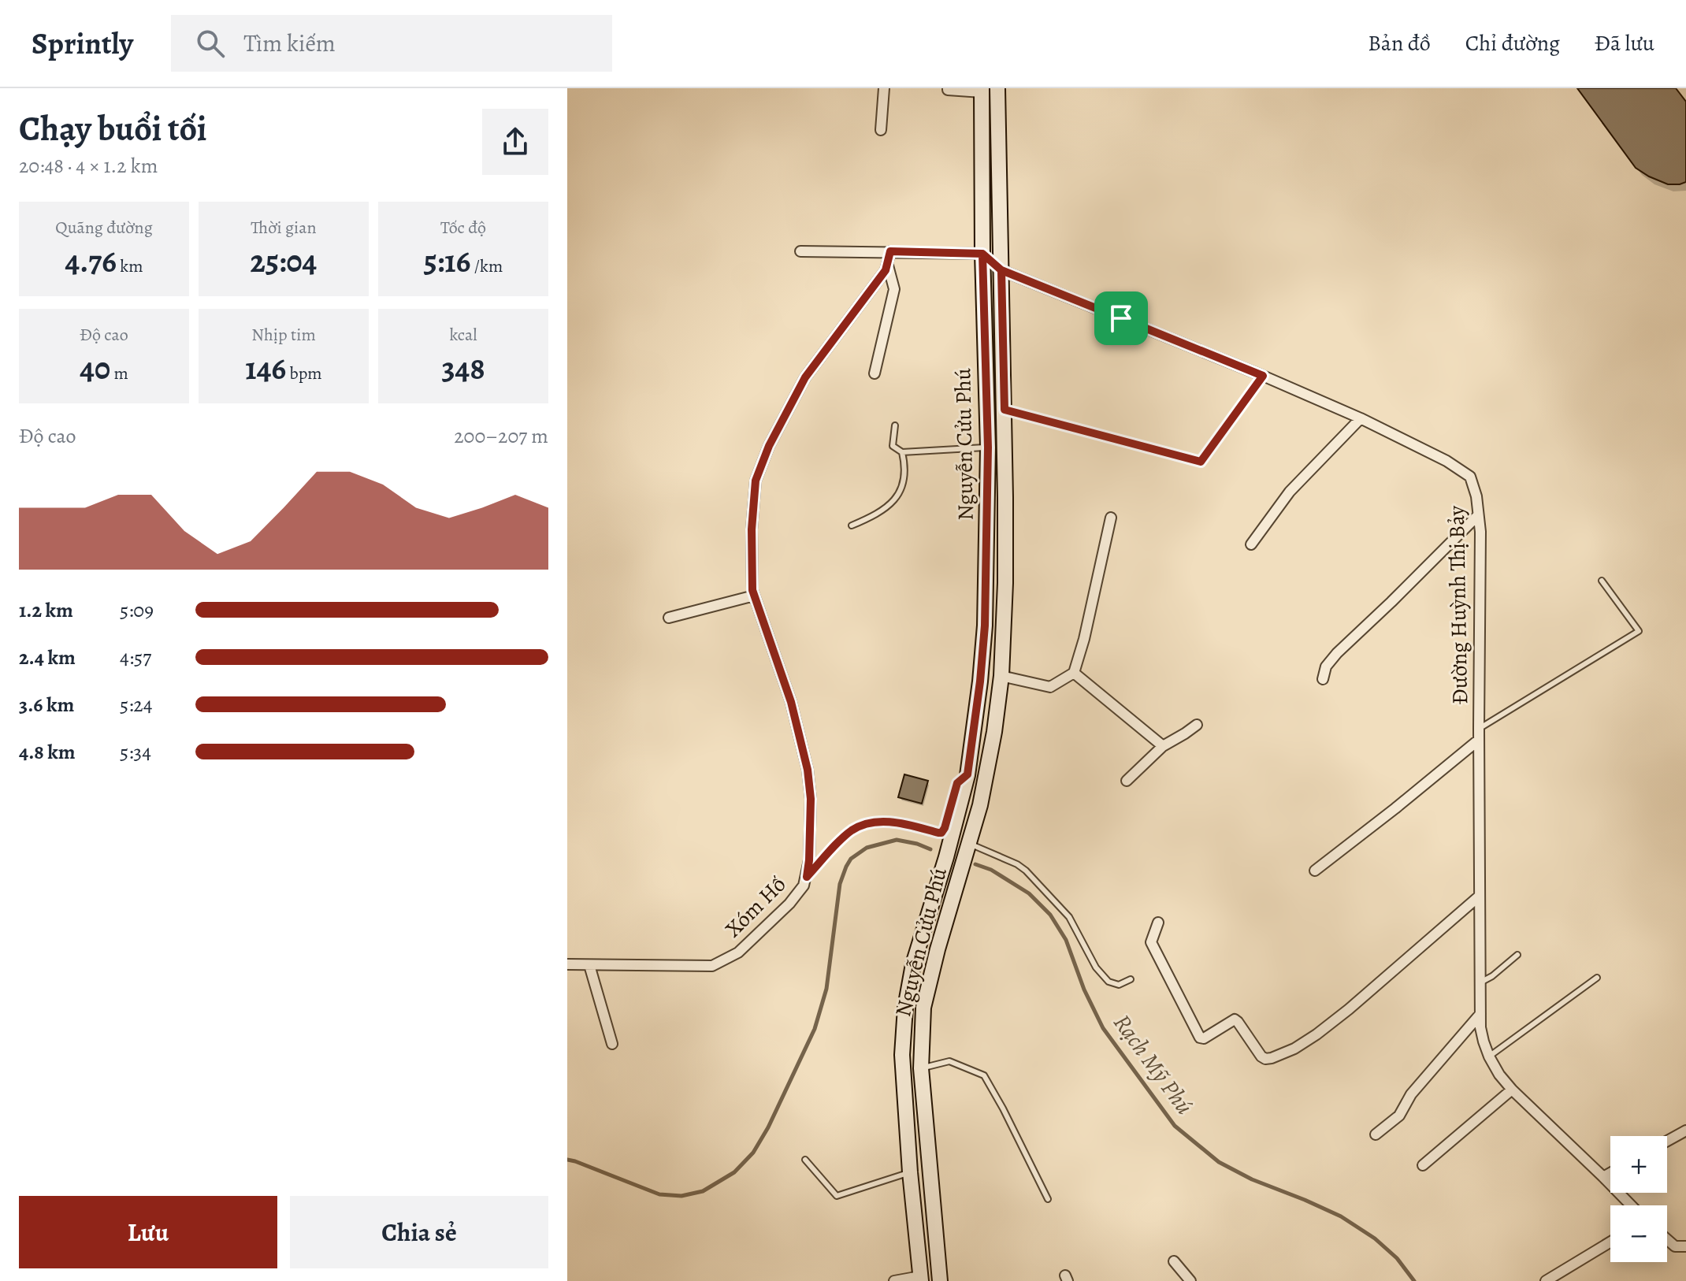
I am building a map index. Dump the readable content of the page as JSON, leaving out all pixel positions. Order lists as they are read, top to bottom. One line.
{"streets":{"main road":["Nguyễn Cửu Phú"],"street":["Đường Huỳnh Thị Bảy","Xóm Hố"]},"crossings":[["Nguyễn Cửu Phú","Đường Huỳnh Thị Bảy"]],"water":["Rạch Mỹ Phú"],"page":{"header":"Sprintly","search":"Tìm kiếm","nav":["Bản đồ","Chỉ đường","Đã lưu"],"heading":["Chạy buổi tối","20:48 · 4 × 1.2 km"],"stats":[["Quãng đường","4.76 km"],["Thời gian","25:04"],["Tốc độ","5:16 /km"],["Độ cao","40 m"],["Nhịp tim","146 bpm"],["kcal","348"]],"chart":["Độ cao","200–207 m"],"list":[{"name":"1.2 km","note":"5:09"},{"name":"2.4 km","note":"4:57"},{"name":"3.6 km","note":"5:24"},{"name":"4.8 km","note":"5:34"}],"map_buttons":["+","−"],"buttons":["Lưu","Chia sẻ"]}}
